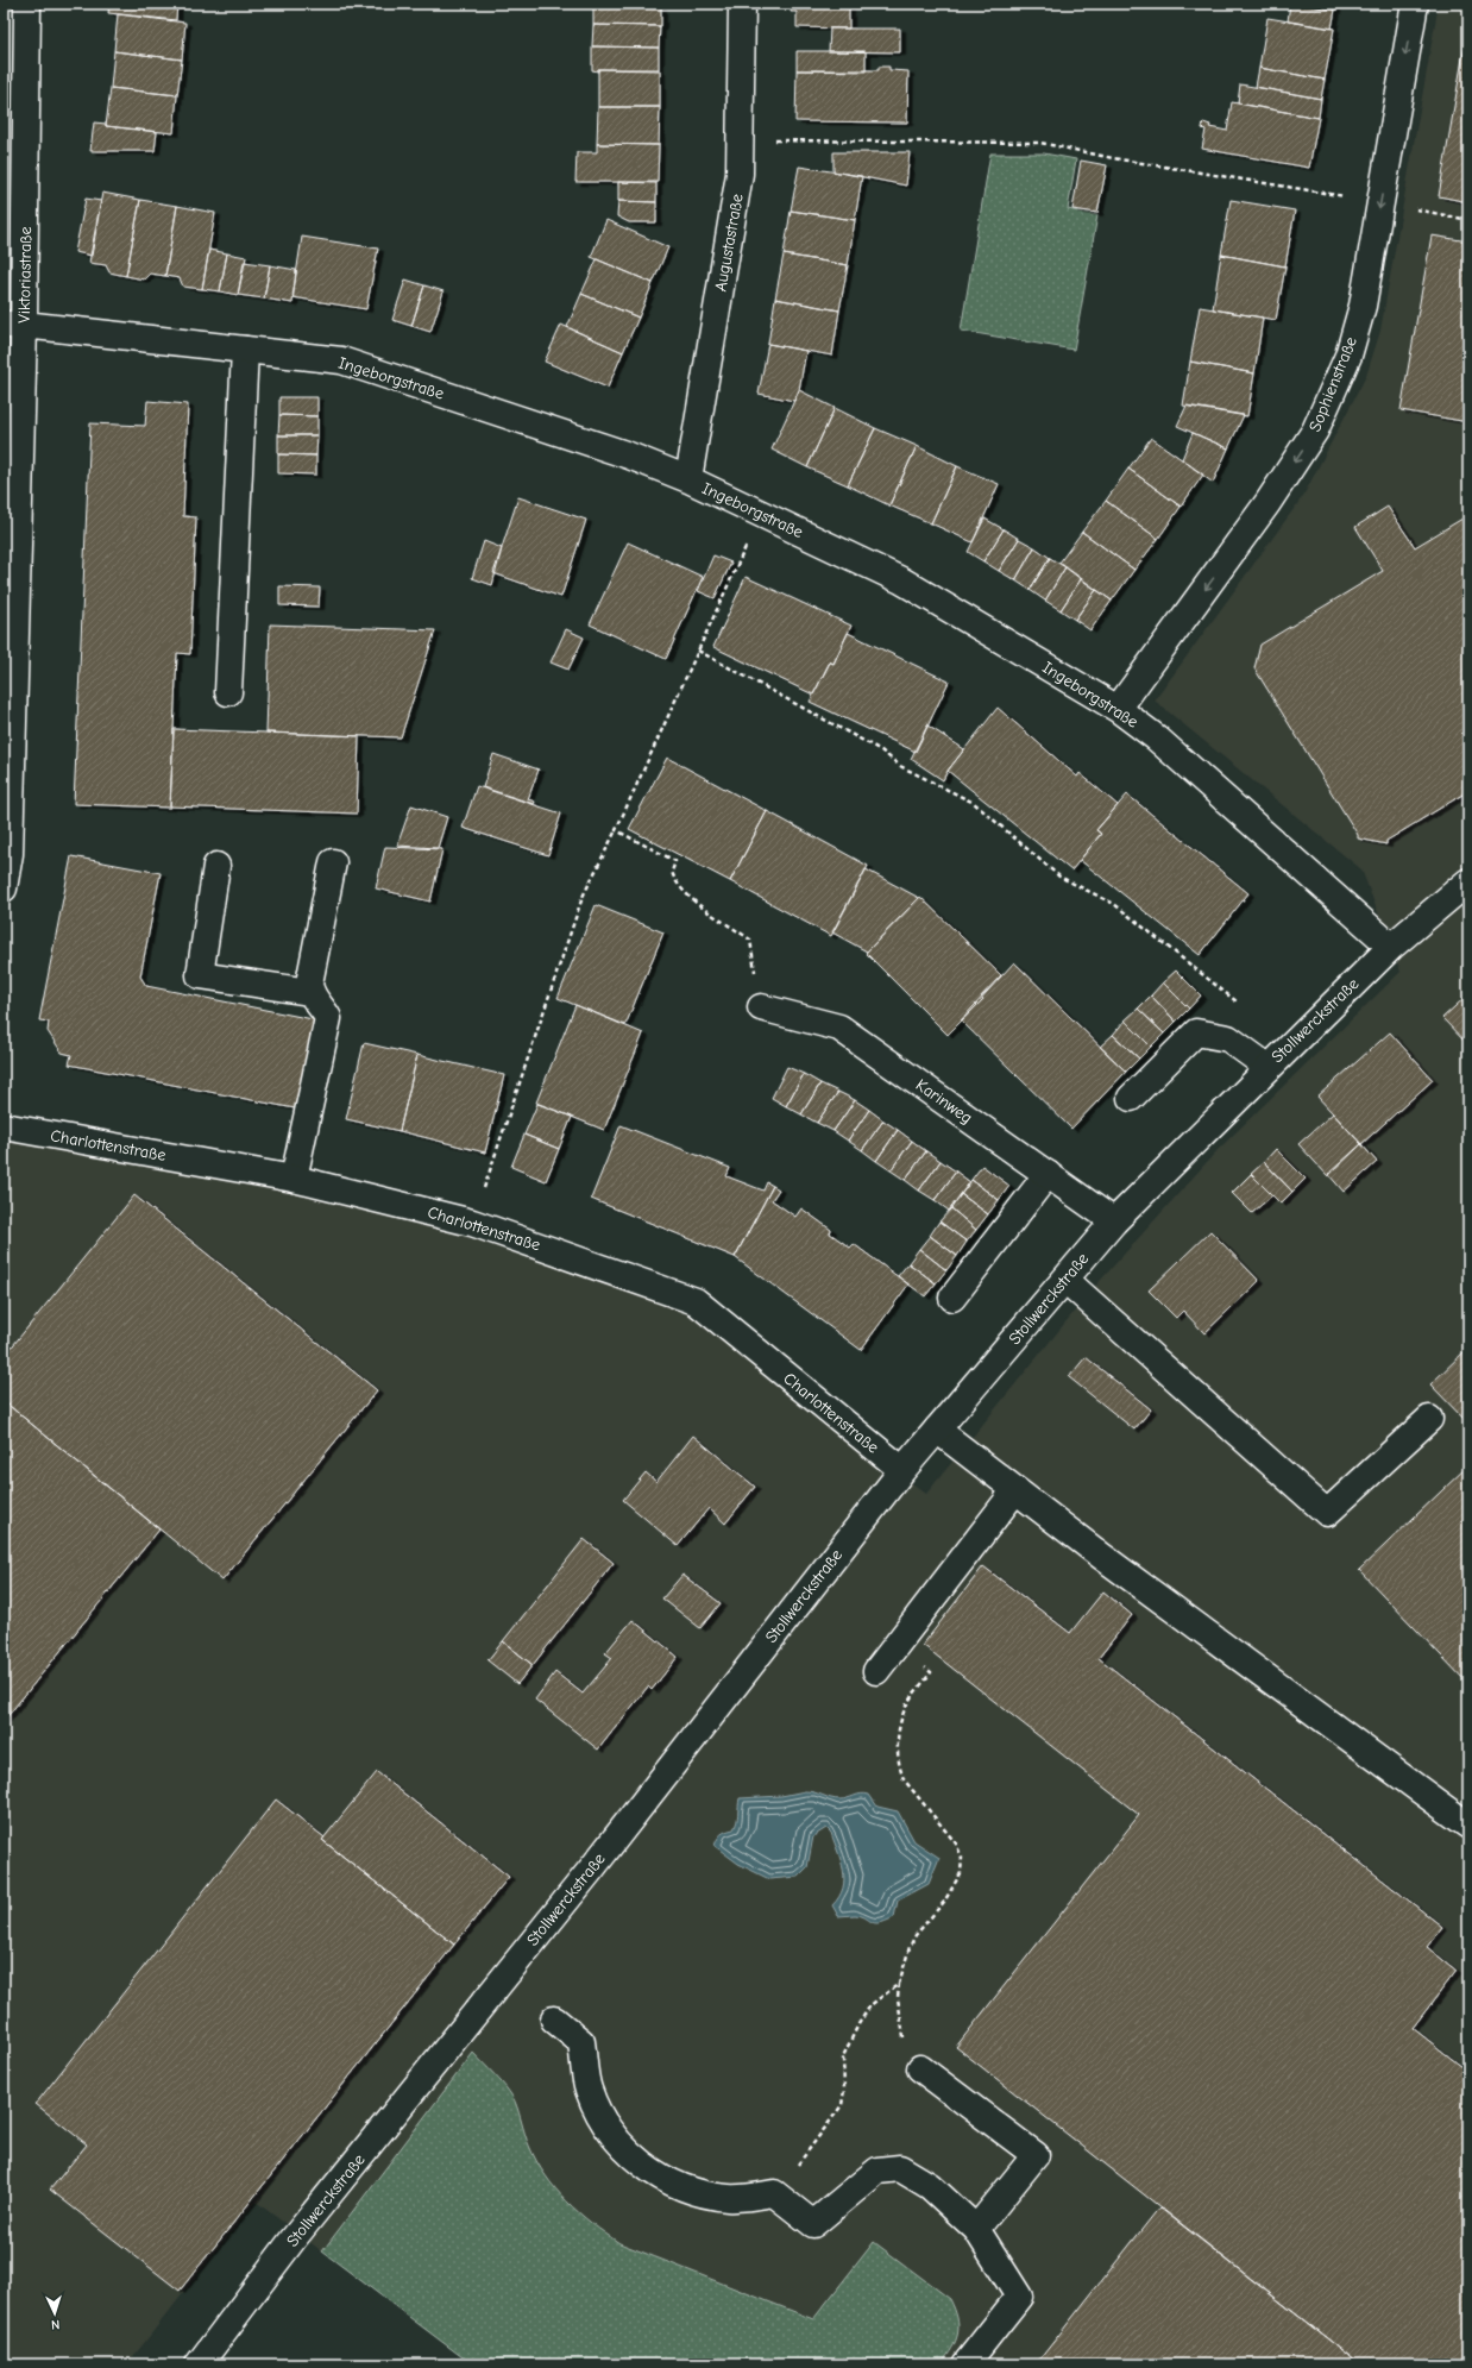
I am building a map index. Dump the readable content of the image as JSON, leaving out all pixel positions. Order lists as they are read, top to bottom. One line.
{"streets":{"street":["Augustastraße","Viktoriastraße","Ingeborgstraße","Sophienstraße","Stollwerckstraße","Karinweg","Charlottenstraße"]},"crossings":[["Augustastraße","Ingeborgstraße"],["Viktoriastraße","Ingeborgstraße"],["Ingeborgstraße","Sophienstraße"],["Ingeborgstraße","Stollwerckstraße"],["Stollwerckstraße","Karinweg"],["Stollwerckstraße","Charlottenstraße"]],"one_way":["Sophienstraße"],"north":"bottom"}
